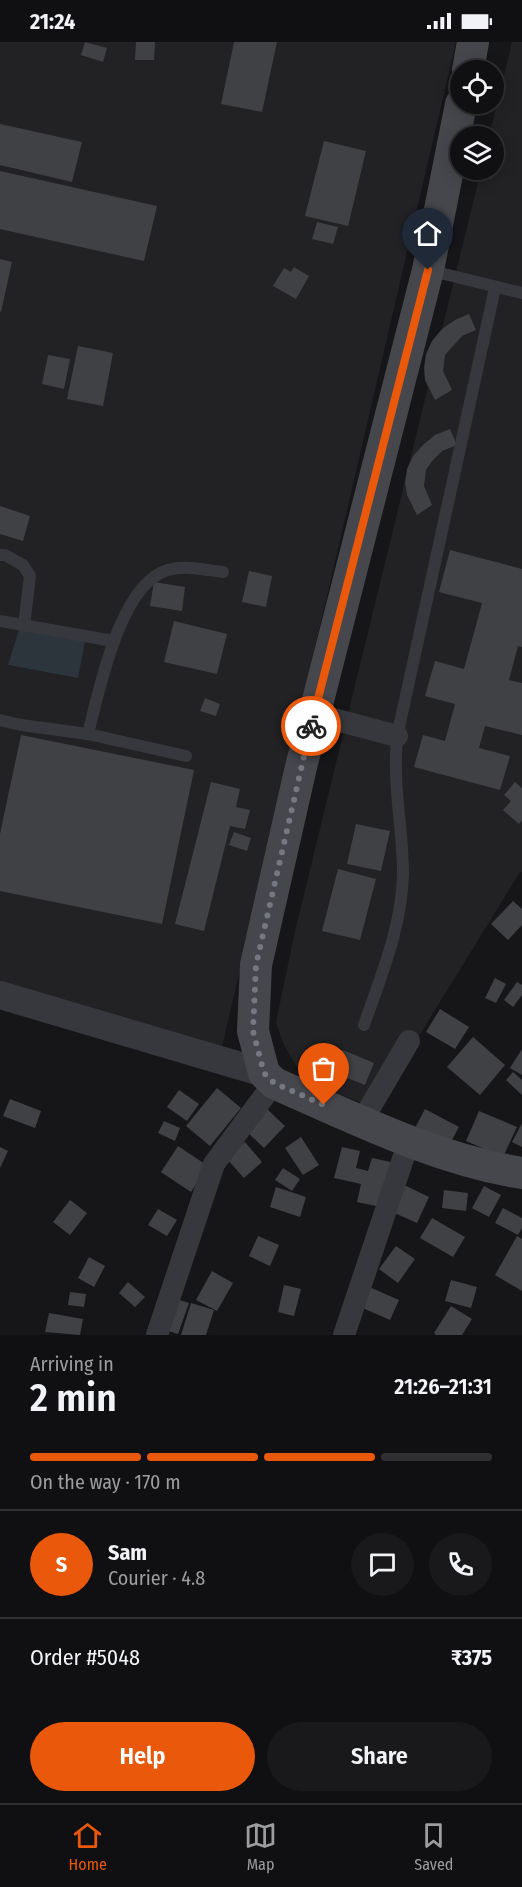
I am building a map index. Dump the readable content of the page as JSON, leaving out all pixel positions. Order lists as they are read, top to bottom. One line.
{"page":{"status":"21:24","heading":["2 min","Arriving in","21:26–21:31"],"panel":["Sam","Courier · 4.8","Order #5048","₹375"],"bar":"On the way · 170 m","round":"S","buttons":["Help","Share"],"tabs":["Home","Map","Saved"]}}
